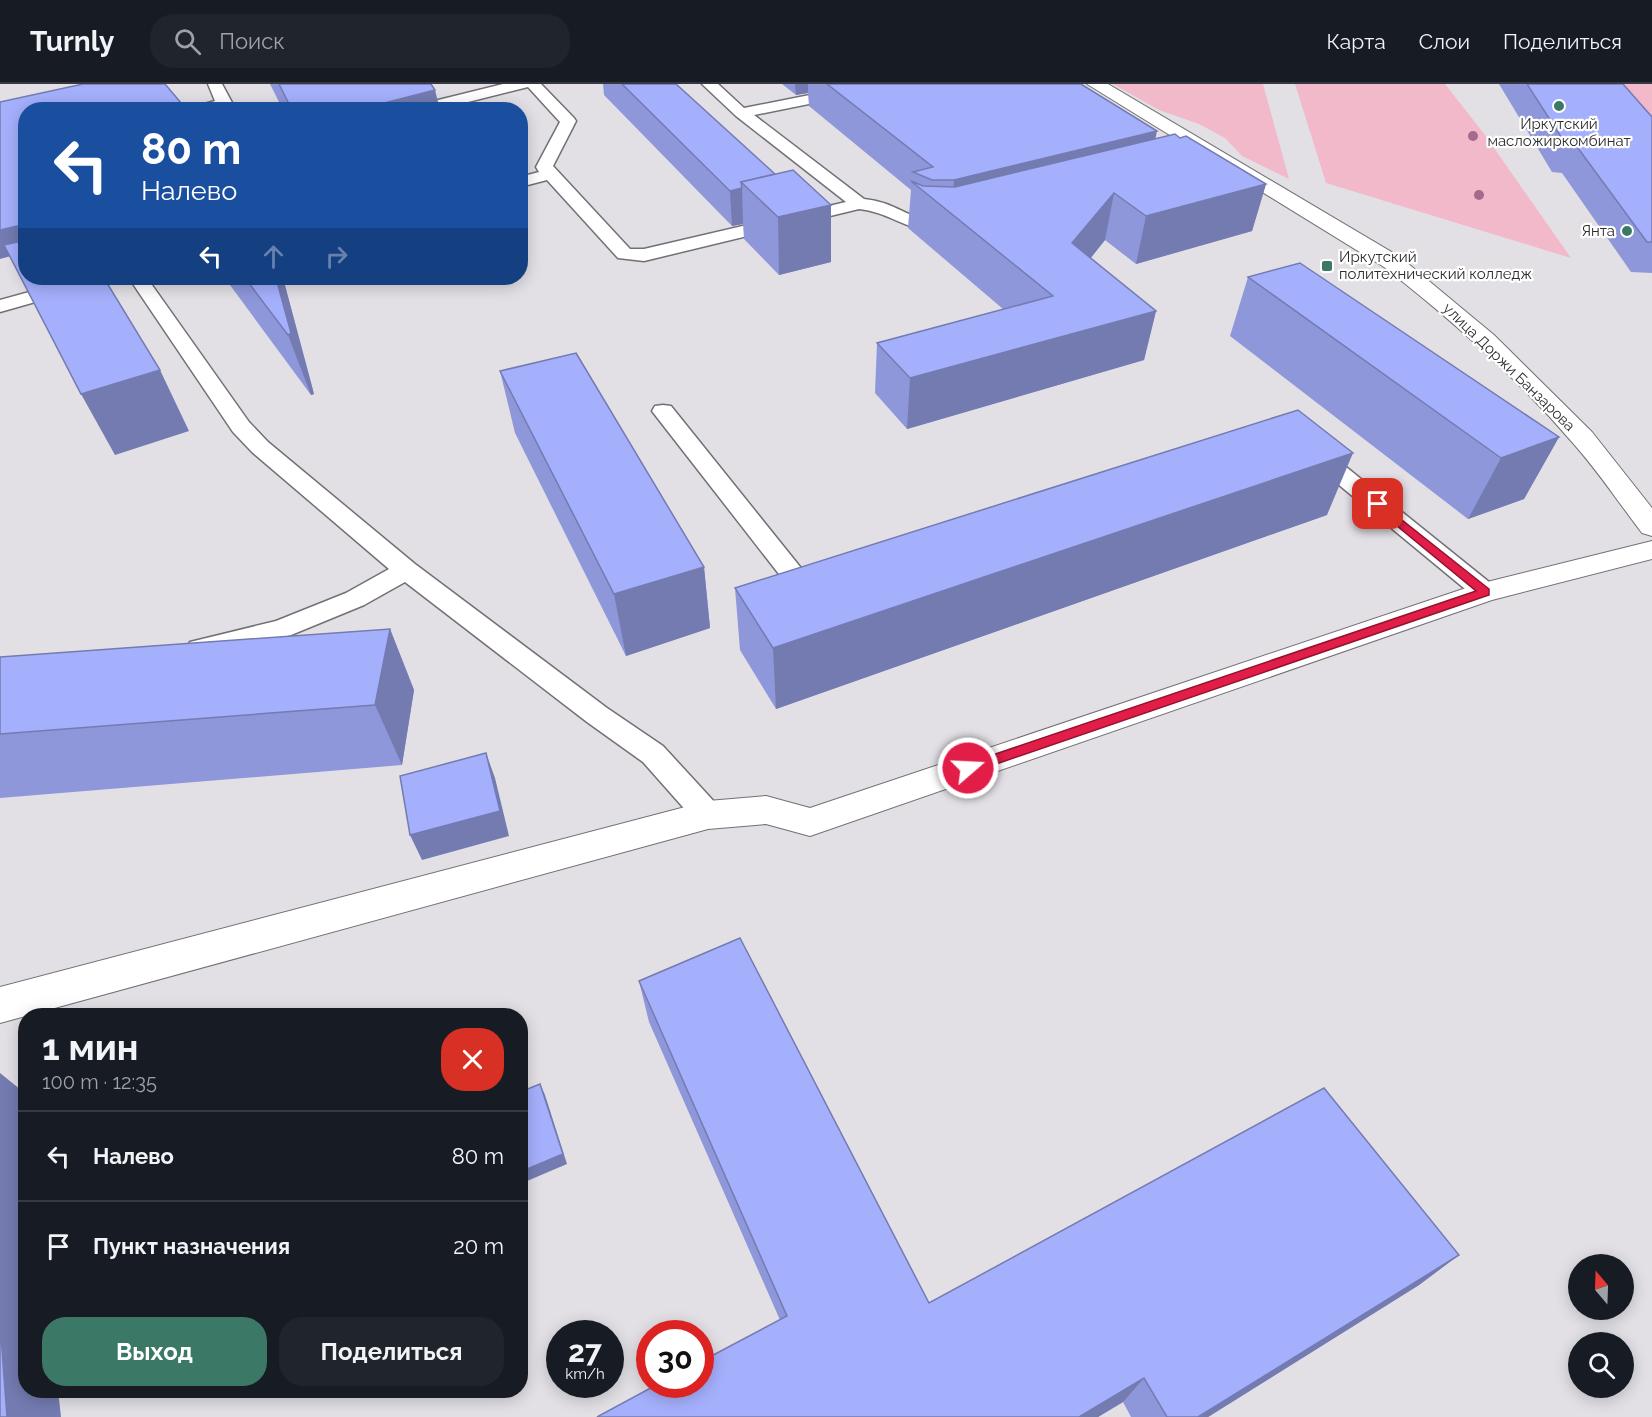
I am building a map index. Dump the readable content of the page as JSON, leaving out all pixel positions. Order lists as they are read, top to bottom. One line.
{"streets":{"street":["улица Доржи Банзарова"]},"places":{"other":["Иркутский масложиркомбинат","Янта"],"transit":["Иркутский политехнический колледж"]},"north":"top","page":{"header":"Turnly","search":"Поиск","nav":["Карта","Слои","Поделиться"],"turn":["80 m","Налево"],"heading":["1 мин","100 m · 12:35"],"list":[{"name":"Налево","value":"80 m"},{"name":"Пункт назначения","value":"20 m"}],"buttons":["Выход","Поделиться"],"speed":"27 km/h","limit":"30"}}
